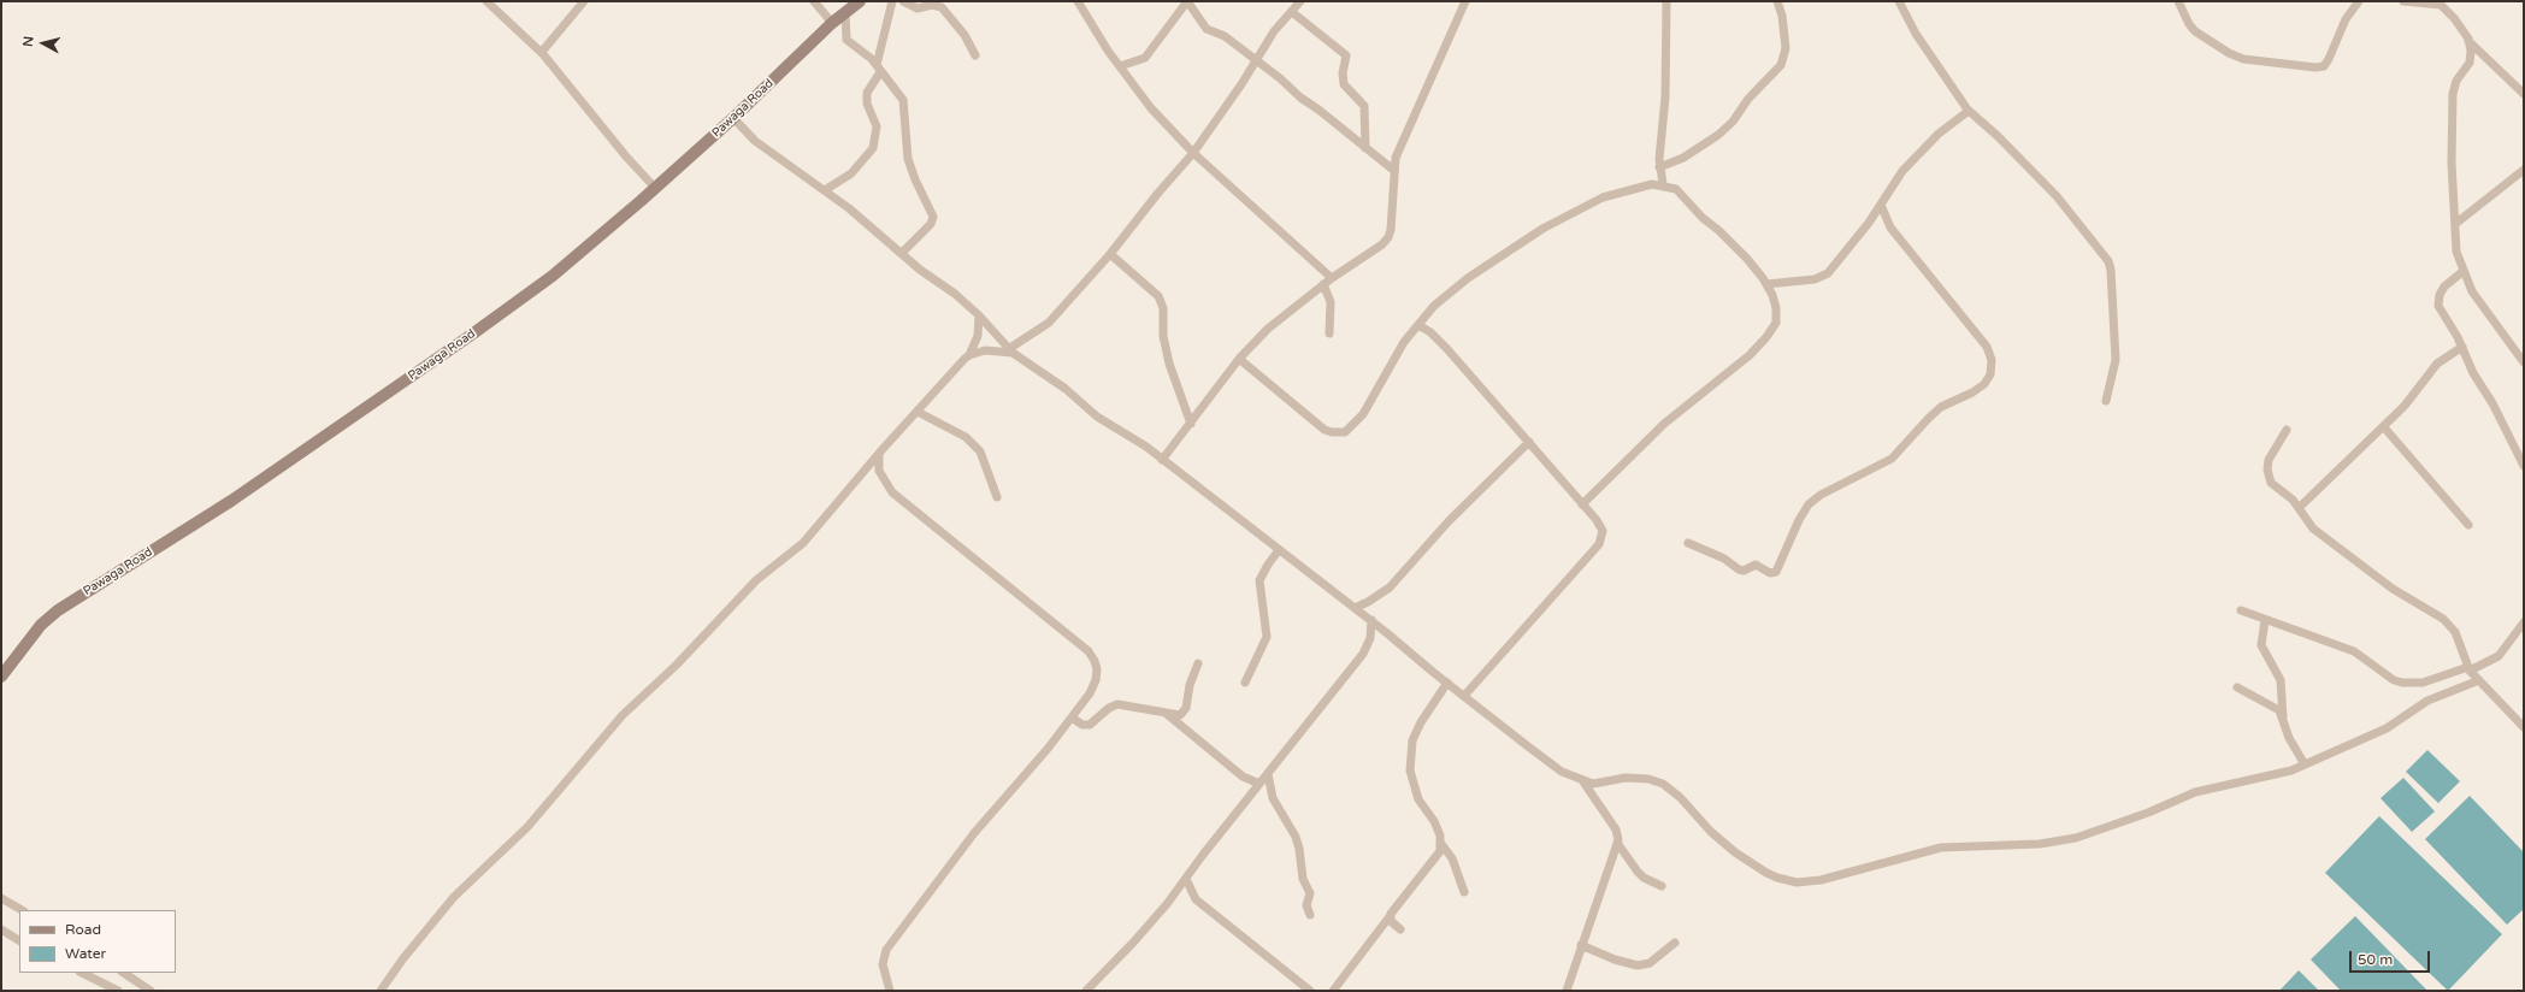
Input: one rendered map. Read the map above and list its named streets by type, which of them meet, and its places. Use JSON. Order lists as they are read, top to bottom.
{
  "streets": {
    "main road": ["Pawaga Road"]
  },
  "legend": ["Road", "Water"],
  "scale_bar": "50 m",
  "north": "left"
}
